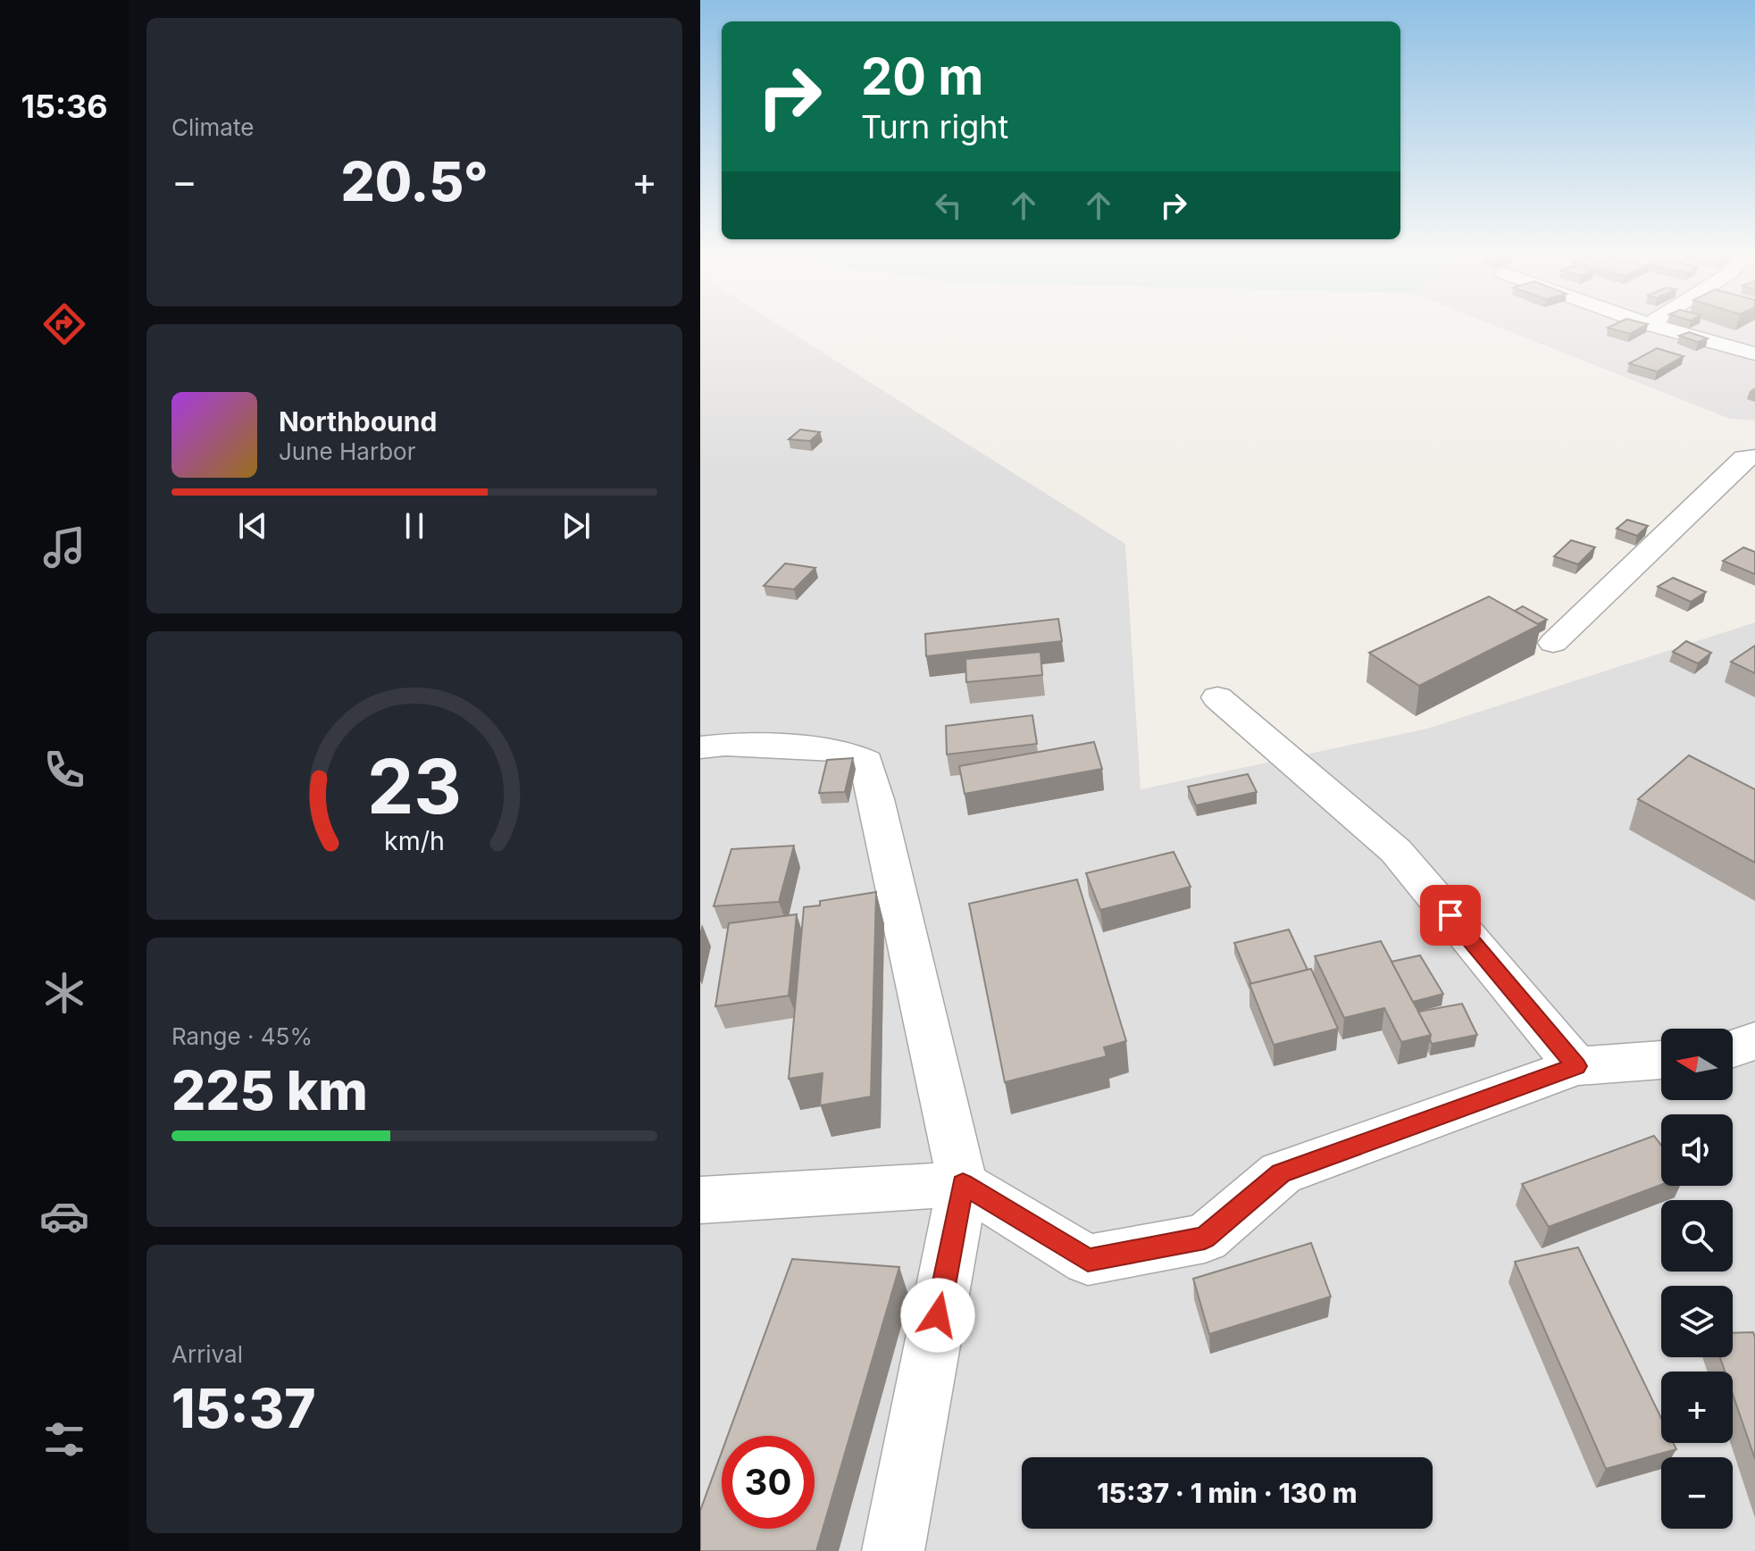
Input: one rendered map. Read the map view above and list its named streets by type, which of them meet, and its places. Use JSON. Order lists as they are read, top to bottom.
{
  "north": "left",
  "page": {
    "tabs": "15:36",
    "tile": [
      "Climate",
      ["Range · 45%", "225 km"],
      ["Arrival", "15:37"]
    ],
    "turn": ["20 m", "Turn right"],
    "heat": ["−", "20.5°", "+"],
    "song": ["Northbound", "June Harbor"],
    "map_buttons": ["+", "−"],
    "limit": "30",
    "trip": "15:37 · 1 min · 130 m",
    "gauge": ["23", "km/h"]
  }
}
